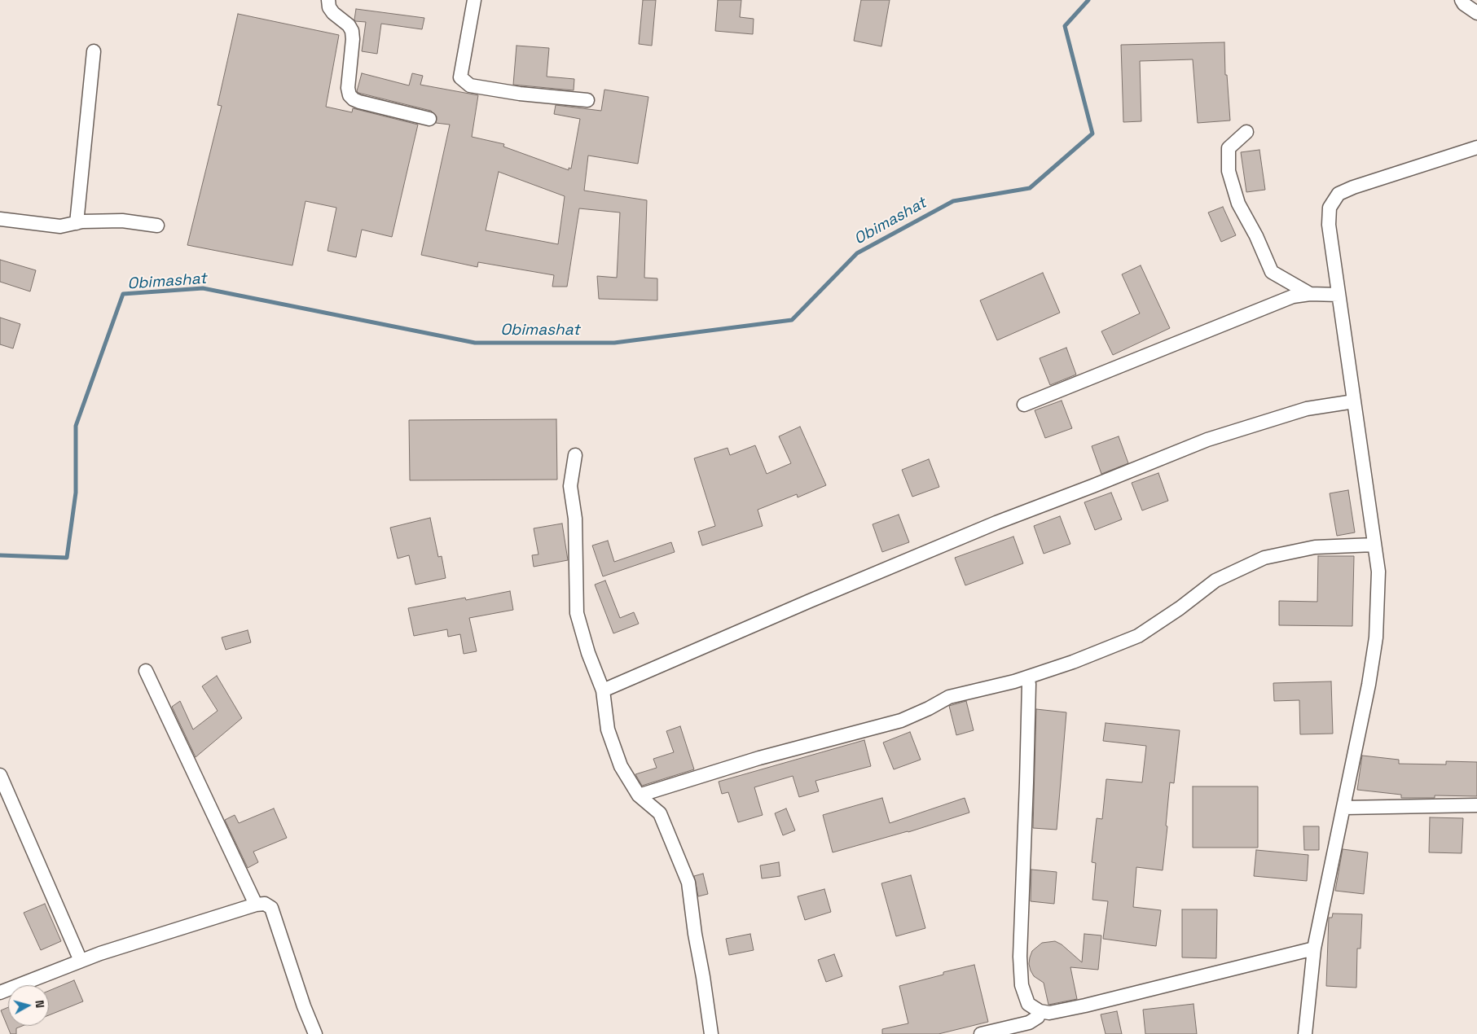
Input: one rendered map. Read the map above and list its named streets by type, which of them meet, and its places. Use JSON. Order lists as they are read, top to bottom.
{
  "water": ["Obimashat"],
  "north": "right"
}
